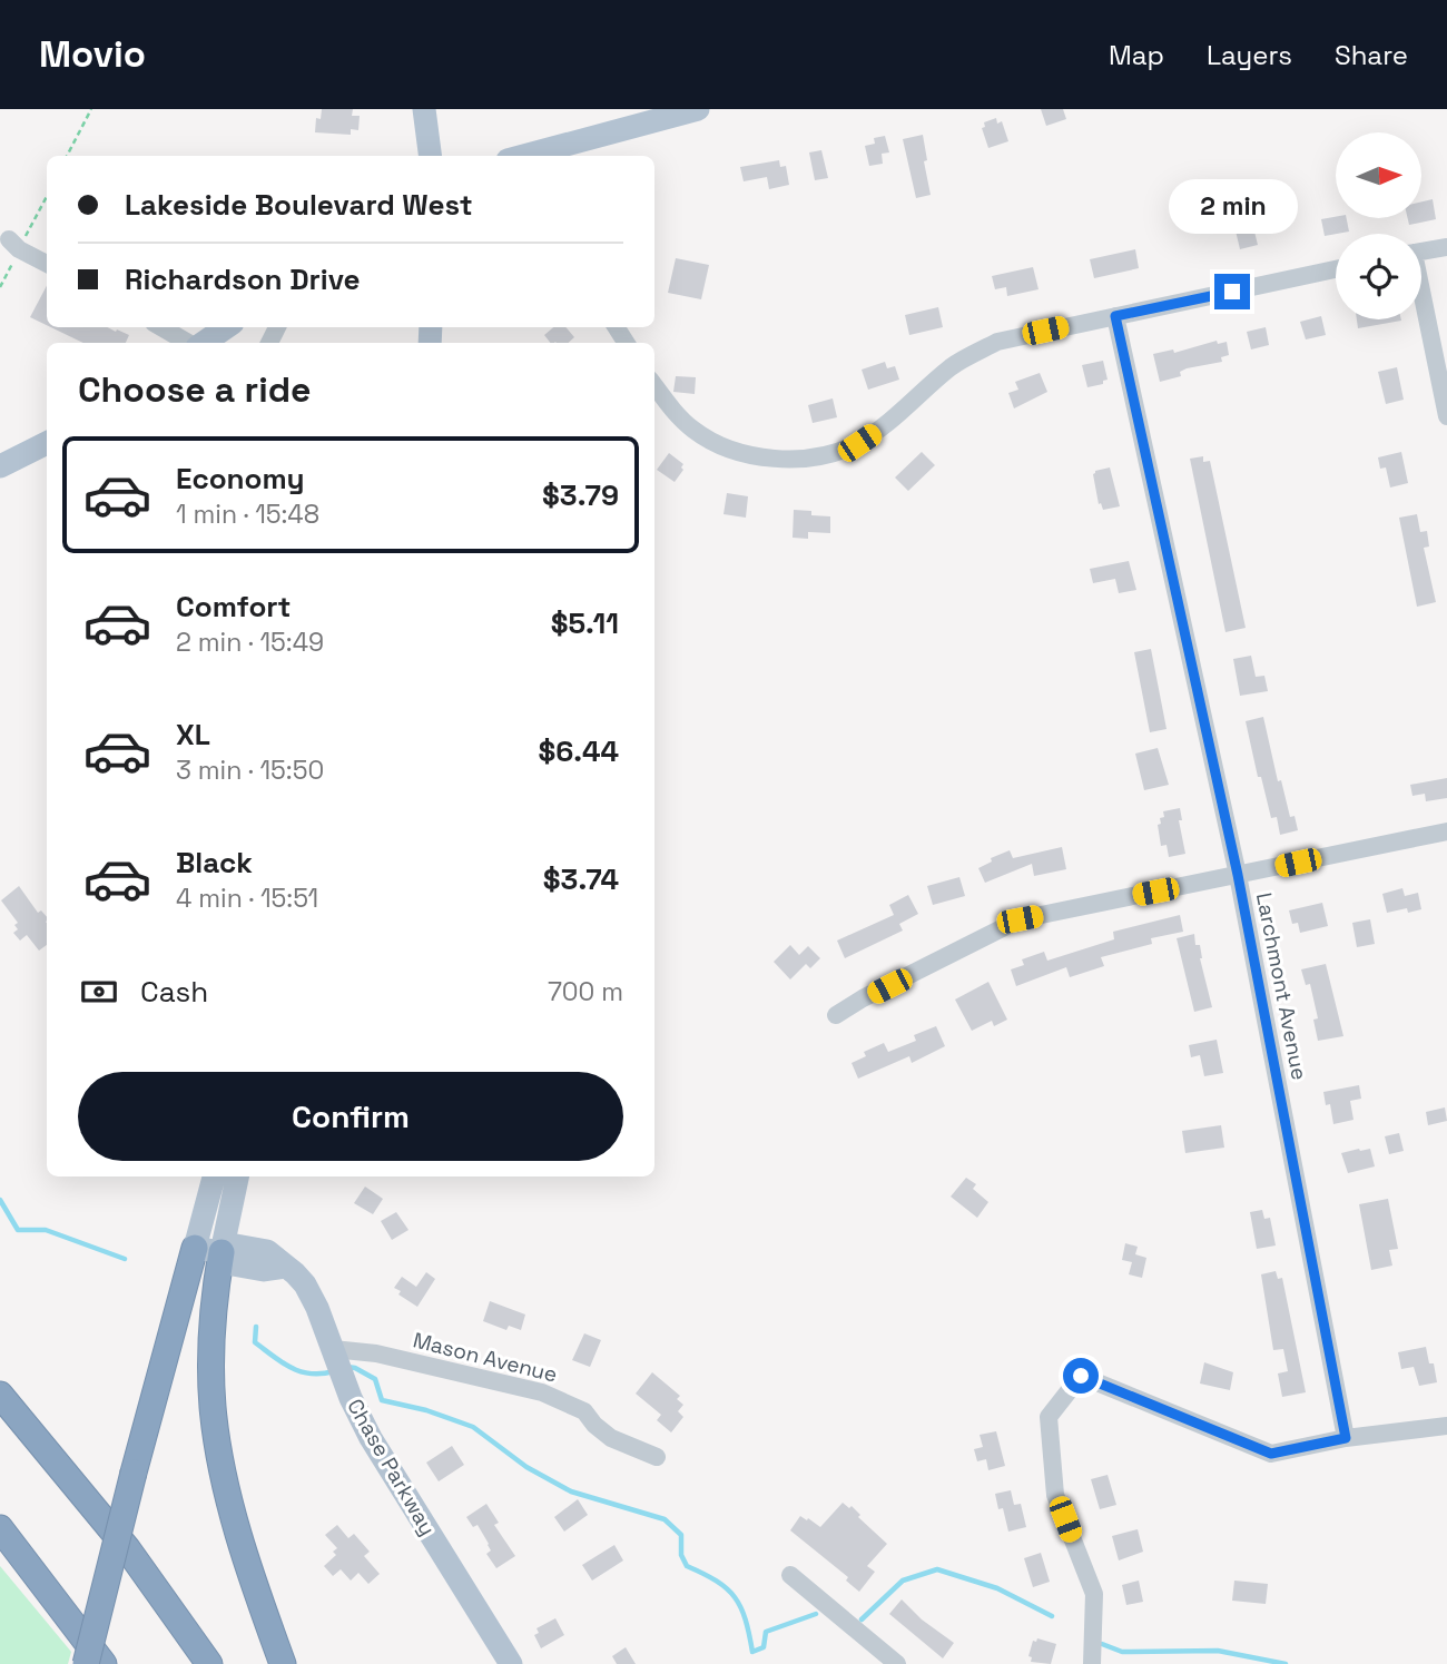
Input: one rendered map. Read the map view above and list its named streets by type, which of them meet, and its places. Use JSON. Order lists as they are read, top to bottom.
{
  "streets": {
    "main road": ["Chase Parkway"],
    "street": ["Larchmont Avenue", "Mason Avenue"]
  },
  "crossings": [
    ["Mason Avenue", "Chase Parkway"]
  ],
  "north": "right",
  "page": {
    "header": "Movio",
    "nav": ["Map", "Layers", "Share"],
    "banner": ["Lakeside Boulevard West", "Richardson Drive"],
    "bubble": "2 min",
    "heading": "Choose a ride",
    "list": [
      {
        "name": "Economy",
        "note": "1 min · 15:48",
        "value": "$3.79"
      },
      {
        "name": "Comfort",
        "note": "2 min · 15:49",
        "value": "$5.11"
      },
      {
        "name": "XL",
        "note": "3 min · 15:50",
        "value": "$6.44"
      },
      {
        "name": "Black",
        "note": "4 min · 15:51",
        "value": "$3.74"
      }
    ],
    "pay": ["Cash", "700 m"],
    "buttons": "Confirm"
  }
}
